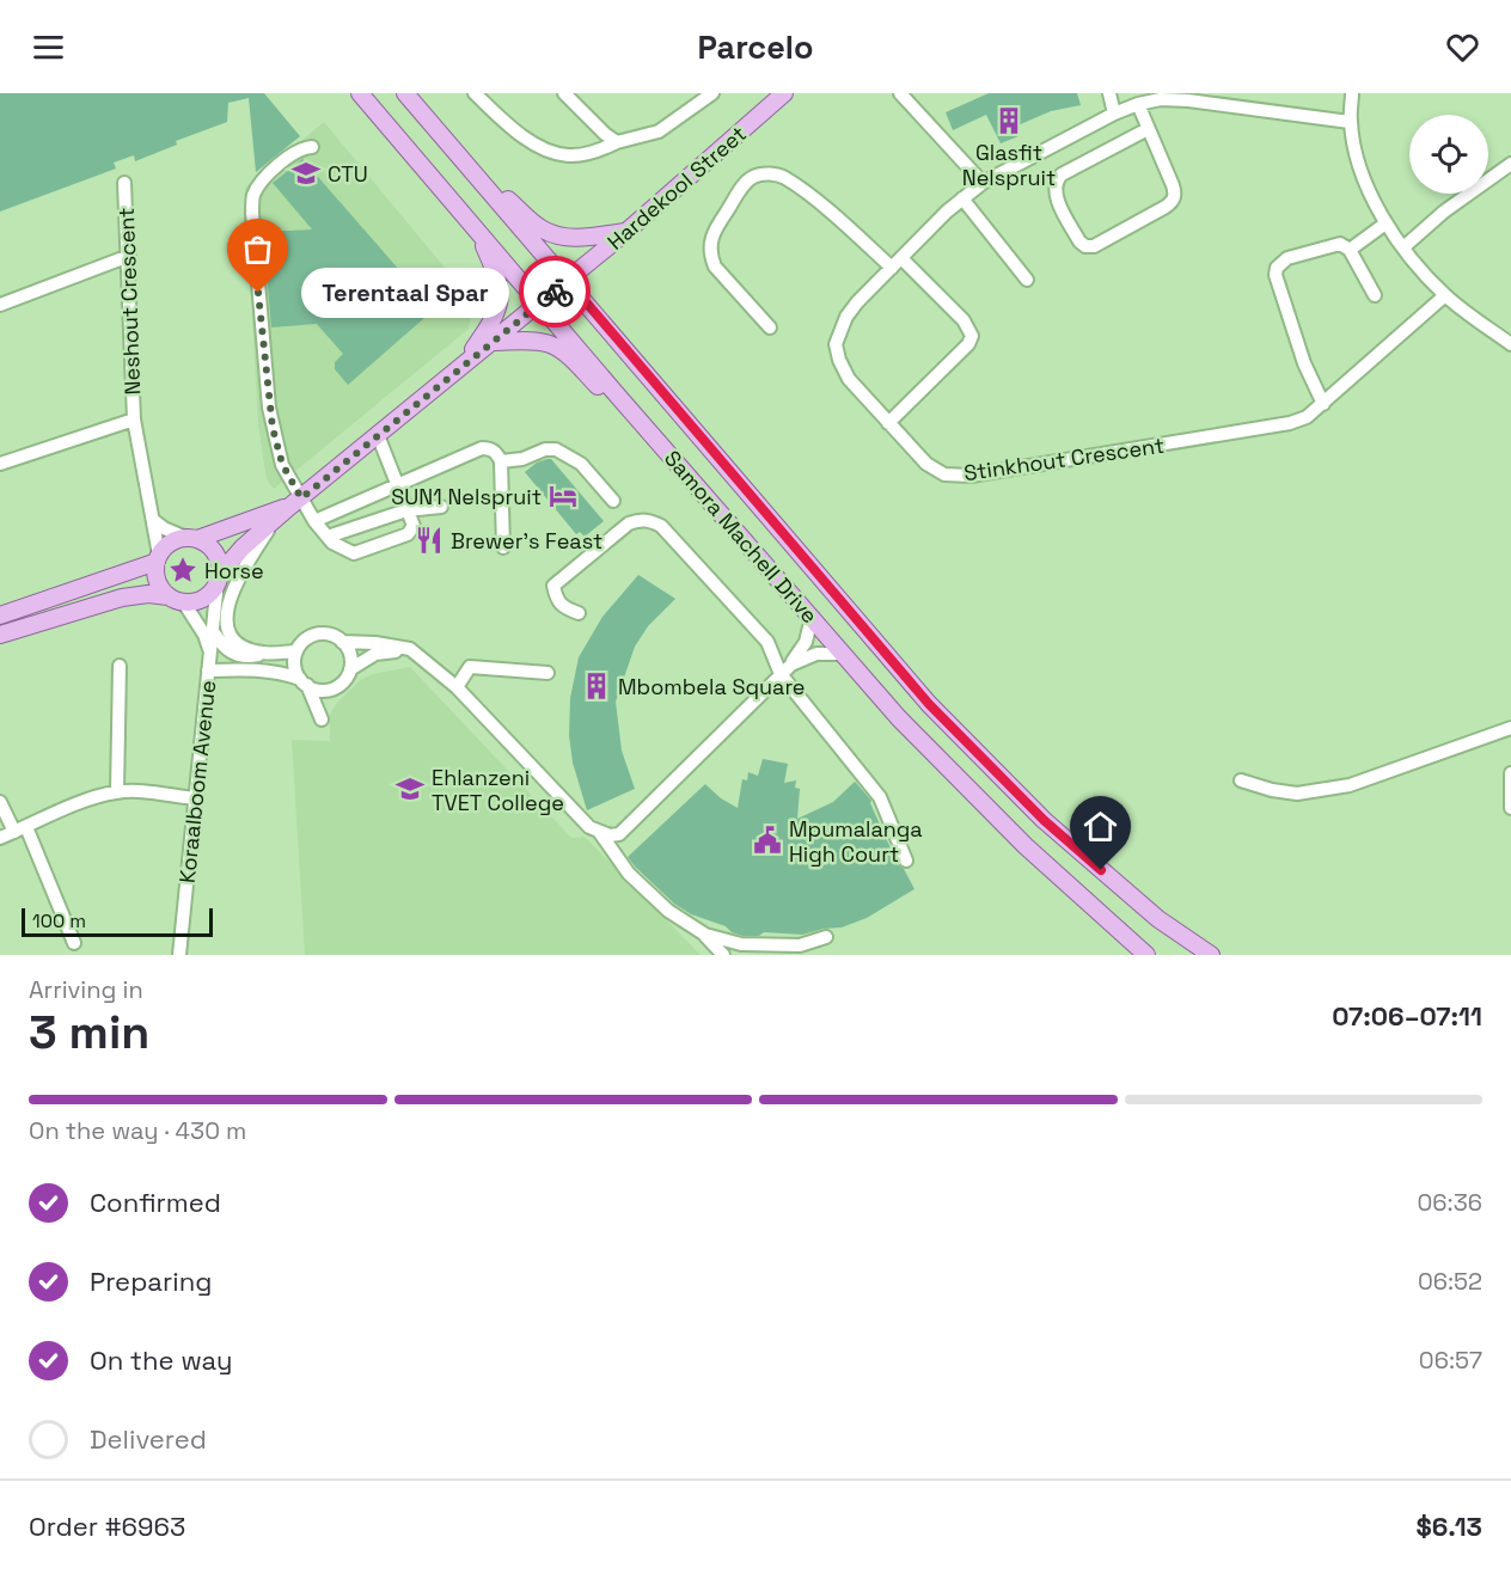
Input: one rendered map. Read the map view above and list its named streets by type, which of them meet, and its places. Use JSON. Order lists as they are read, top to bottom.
{
  "streets": {
    "main road": ["Hardekool Street", "Samora Machell Drive"],
    "street": ["Neshout Crescent", "Stinkhout Crescent", "Koraalboom Avenue"]
  },
  "crossings": [
    ["Hardekool Street", "Neshout Crescent"],
    ["Hardekool Street", "Samora Machell Drive"],
    ["Hardekool Street", "Koraalboom Avenue"],
    ["Neshout Crescent", "Koraalboom Avenue"]
  ],
  "places": {
    "building": ["Glasfit Nelspruit", "Mbombela Square"],
    "school or university": ["CTU", "Ehlanzeni TVET College"],
    "other": ["Terentaal Spar"],
    "hotel": ["SUN1 Nelspruit"],
    "restaurant": ["Brewer's Feast"],
    "place": ["Horse"],
    "public building": ["Mpumalanga High Court"]
  },
  "scale_bar": "100 m",
  "page": {
    "header": "Parcelo",
    "bubble": "Terentaal Spar",
    "scale": "100 m",
    "heading": ["3 min", "Arriving in", "07:06–07:11"],
    "panel": ["Order #6963", "$6.13"],
    "bar": "On the way · 430 m",
    "list": [
      ["Confirmed", "06:36"],
      ["Preparing", "06:52"],
      ["On the way", "06:57"],
      "Delivered"
    ]
  }
}
